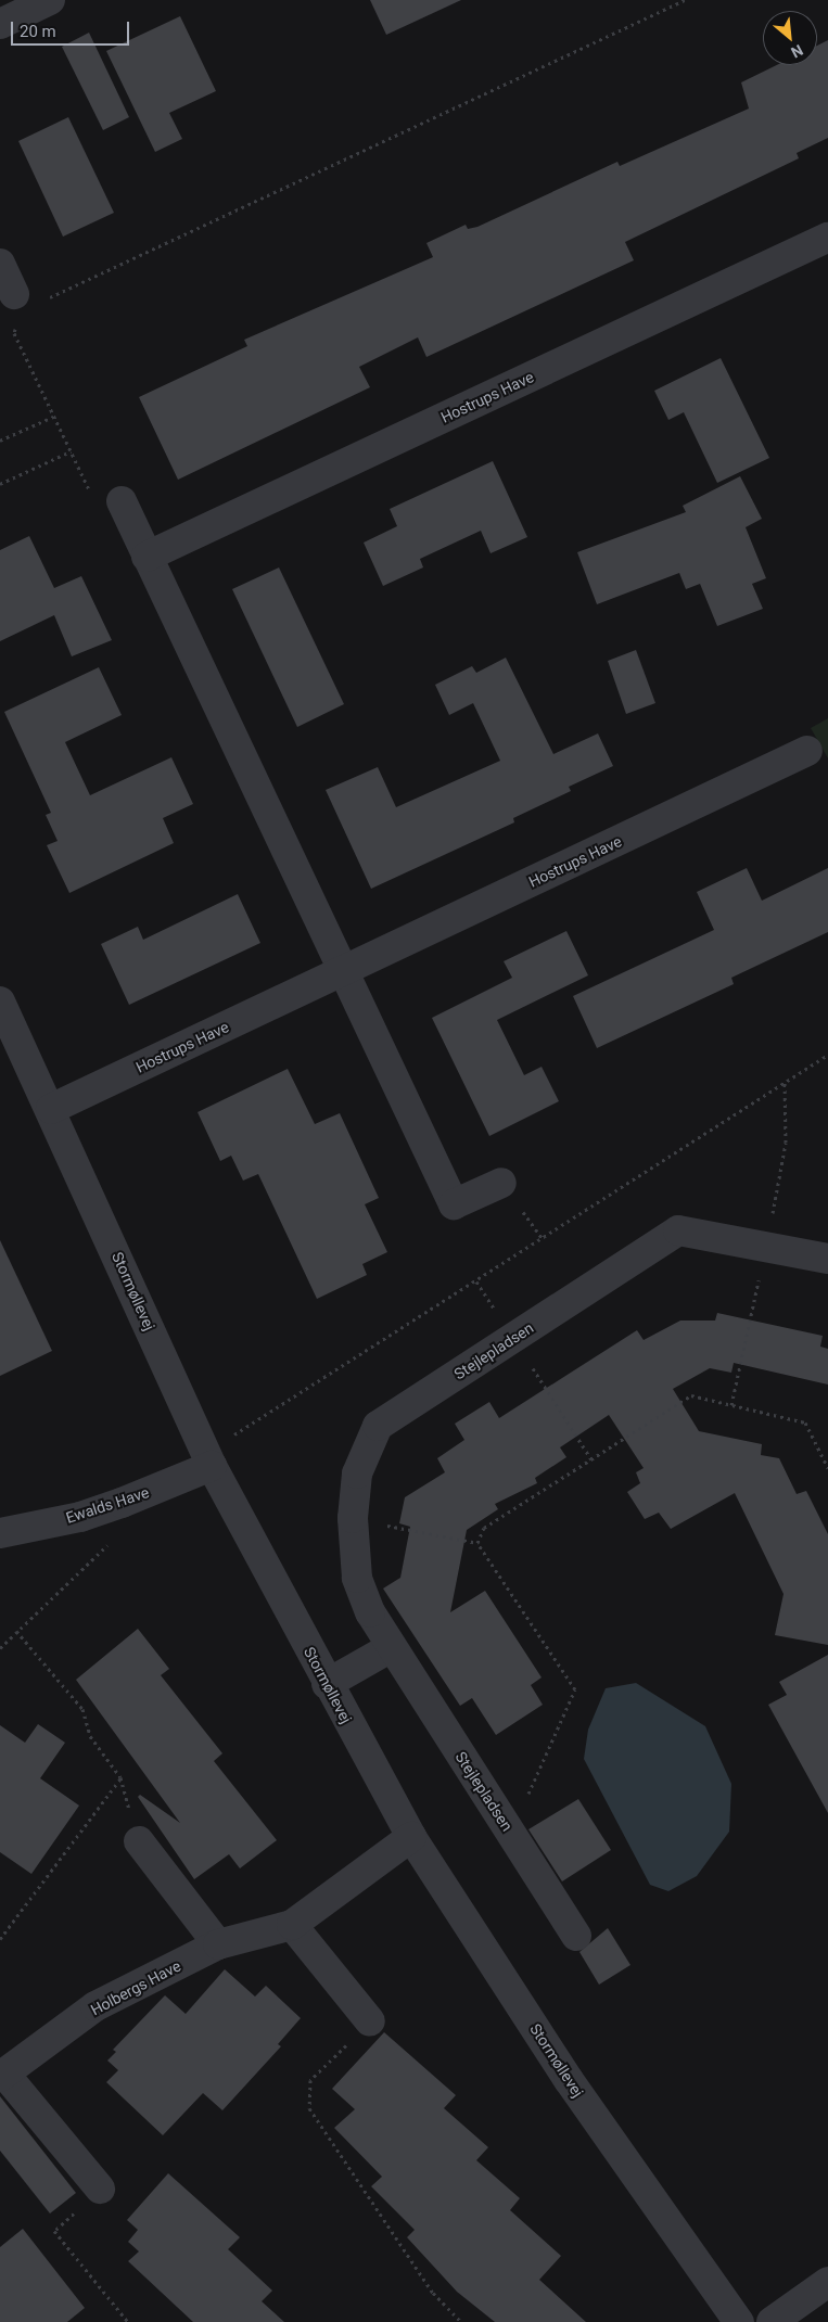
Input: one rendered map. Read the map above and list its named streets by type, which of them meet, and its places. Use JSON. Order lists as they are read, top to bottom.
{
  "streets": {
    "street": [
      "Hostrups Have",
      "Stormøllevej",
      "Stejlepladsen",
      "Ewalds Have",
      "Holbergs Have"
    ]
  },
  "crossings": [
    ["Hostrups Have", "Stormøllevej"],
    ["Stormøllevej", "Ewalds Have"],
    ["Stormøllevej", "Holbergs Have"]
  ],
  "scale_bar": "20 m",
  "north": "bottom right"
}
